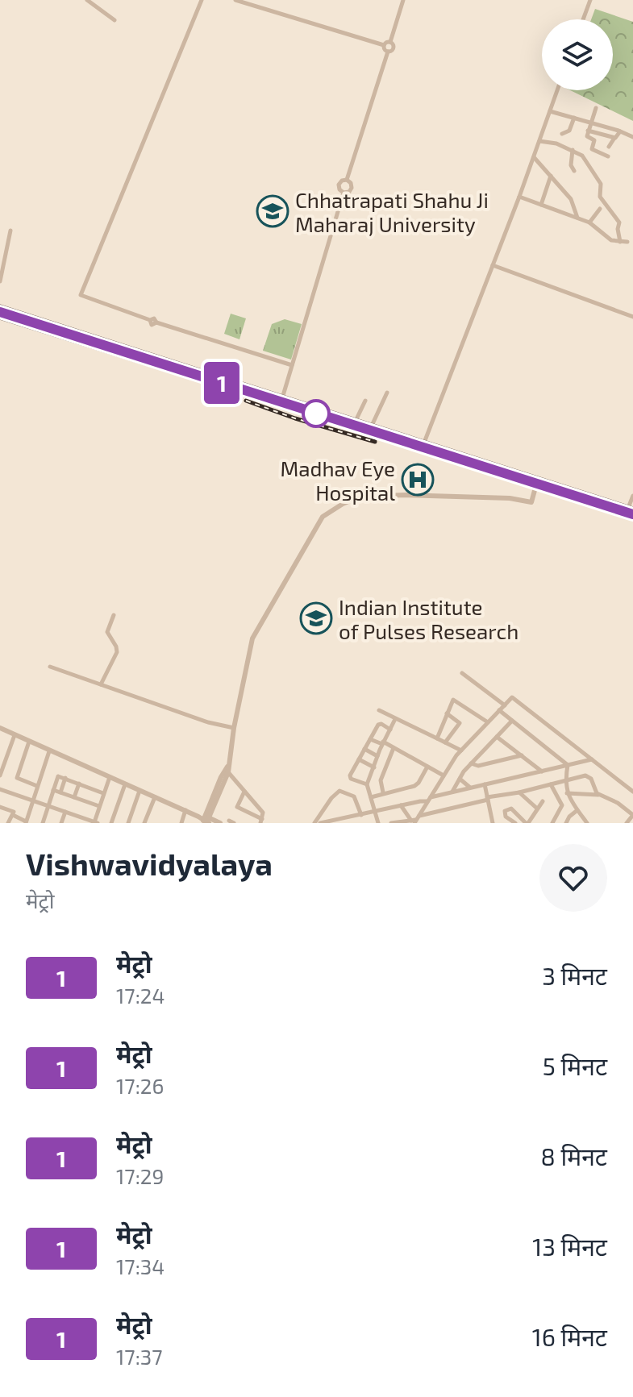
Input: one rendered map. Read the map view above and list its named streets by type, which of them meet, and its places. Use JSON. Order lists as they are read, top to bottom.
{
  "places": {
    "school or university": ["Chhatrapati Shahu Ji Maharaj University", "Indian Institute of Pulses Research"],
    "hospital": ["Madhav Eye Hospital"]
  },
  "lines": ["metro line 1"],
  "page": {
    "on_map": "1",
    "heading": ["Vishwavidyalaya", "मेट्रो"],
    "list": [
      {
        "mark": "1",
        "name": "मेट्रो",
        "note": "17:24",
        "value": "3 मिनट"
      },
      {
        "mark": "1",
        "name": "मेट्रो",
        "note": "17:26",
        "value": "5 मिनट"
      },
      {
        "mark": "1",
        "name": "मेट्रो",
        "note": "17:29",
        "value": "8 मिनट"
      },
      {
        "mark": "1",
        "name": "मेट्रो",
        "note": "17:34",
        "value": "13 मिनट"
      },
      {
        "mark": "1",
        "name": "मेट्रो",
        "note": "17:37",
        "value": "16 मिनट"
      }
    ]
  }
}
